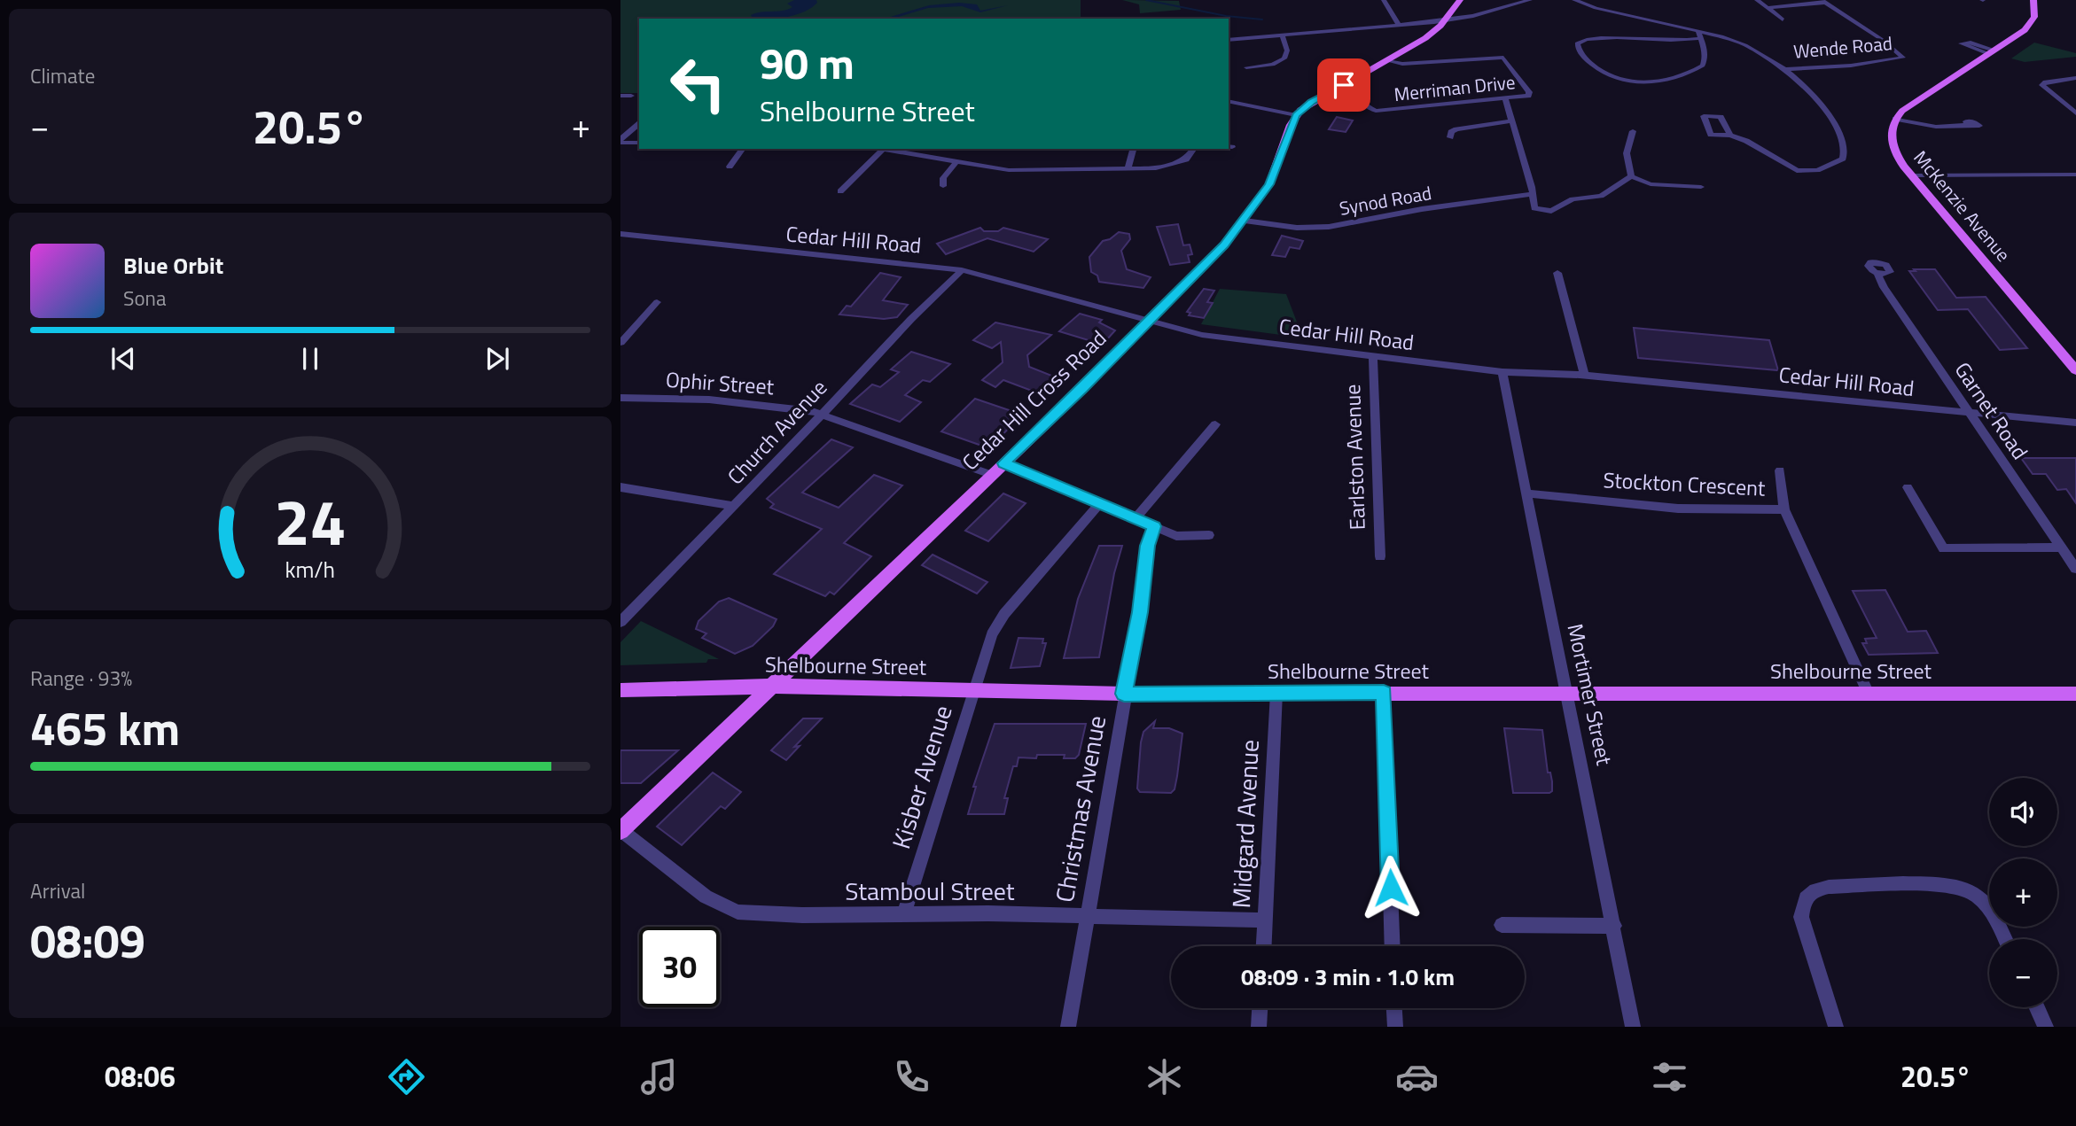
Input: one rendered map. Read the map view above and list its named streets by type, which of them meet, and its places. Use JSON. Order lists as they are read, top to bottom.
{
  "streets": {
    "main road": ["McKenzie Avenue", "Cedar Hill Cross Road", "Shelbourne Street"],
    "street": [
      "Wende Road",
      "Merriman Drive",
      "Synod Road",
      "Cedar Hill Road",
      "Ophir Street",
      "Garnet Road",
      "Church Avenue",
      "Earlston Avenue",
      "Stockton Crescent",
      "Mortimer Street",
      "Kisber Avenue",
      "Christmas Avenue",
      "Midgard Avenue",
      "Stamboul Street"
    ]
  },
  "crossings": [
    ["Synod Road", "Cedar Hill Cross Road"],
    ["Cedar Hill Road", "Cedar Hill Cross Road"],
    ["Cedar Hill Road", "Garnet Road"],
    ["Cedar Hill Road", "Church Avenue"],
    ["Cedar Hill Road", "Earlston Avenue"],
    ["Cedar Hill Road", "Mortimer Street"],
    ["Ophir Street", "Cedar Hill Cross Road"],
    ["Ophir Street", "Church Avenue"],
    ["Ophir Street", "Kisber Avenue"],
    ["Ophir Street", "Christmas Avenue"],
    ["Cedar Hill Cross Road", "Shelbourne Street"],
    ["Cedar Hill Cross Road", "Stamboul Street"],
    ["Stockton Crescent", "Shelbourne Street"],
    ["Stockton Crescent", "Mortimer Street"],
    ["Shelbourne Street", "Mortimer Street"],
    ["Shelbourne Street", "Kisber Avenue"],
    ["Shelbourne Street", "Christmas Avenue"],
    ["Shelbourne Street", "Midgard Avenue"],
    ["Kisber Avenue", "Stamboul Street"],
    ["Christmas Avenue", "Stamboul Street"],
    ["Midgard Avenue", "Stamboul Street"]
  ],
  "page": {
    "tile": [
      "Climate",
      ["Range · 93%", "465 km"],
      ["Arrival", "08:09"]
    ],
    "turn": ["90 m", "Shelbourne Street"],
    "heat": ["−", "20.5°", "+"],
    "song": ["Blue Orbit", "Sona"],
    "map_buttons": ["+", "−"],
    "limit": "30",
    "trip": "08:09 · 3 min · 1.0 km",
    "tabs": ["08:06", "20.5°"],
    "gauge": ["24", "km/h"]
  }
}
